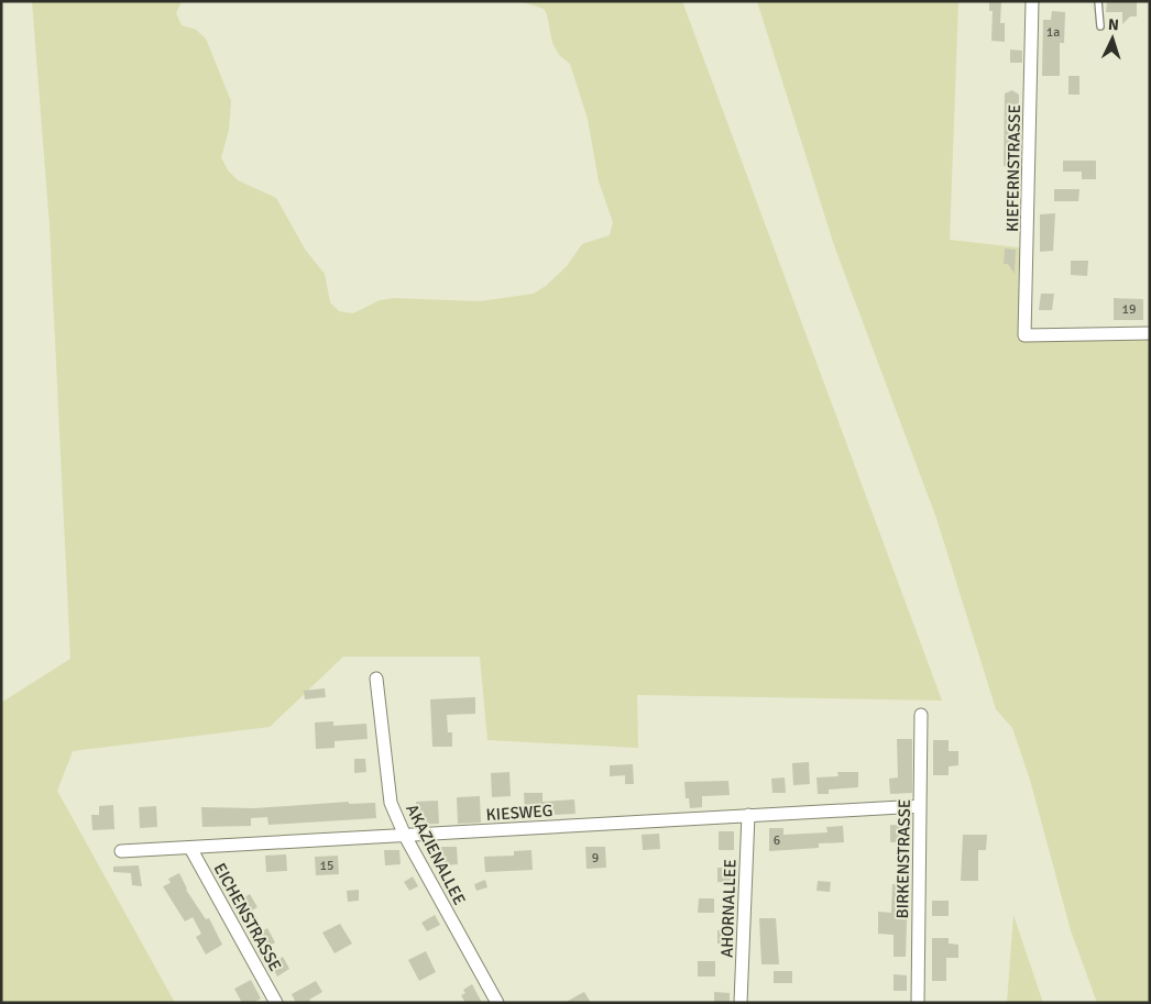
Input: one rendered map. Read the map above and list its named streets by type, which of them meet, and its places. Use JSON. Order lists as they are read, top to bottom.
{
  "streets": {
    "street": [
      "KIEFERNSTRASSE",
      "KIESWEG",
      "AKAZIENALLEE",
      "BIRKENSTRASSE",
      "AHORNALLEE",
      "EICHENSTRASSE"
    ]
  },
  "crossings": [
    ["KIESWEG", "AKAZIENALLEE"],
    ["KIESWEG", "BIRKENSTRASSE"],
    ["KIESWEG", "AHORNALLEE"],
    ["KIESWEG", "EICHENSTRASSE"]
  ],
  "house_numbers": [
    "1a",
    "19",
    "6",
    "9",
    "15"
  ],
  "north": "top"
}
